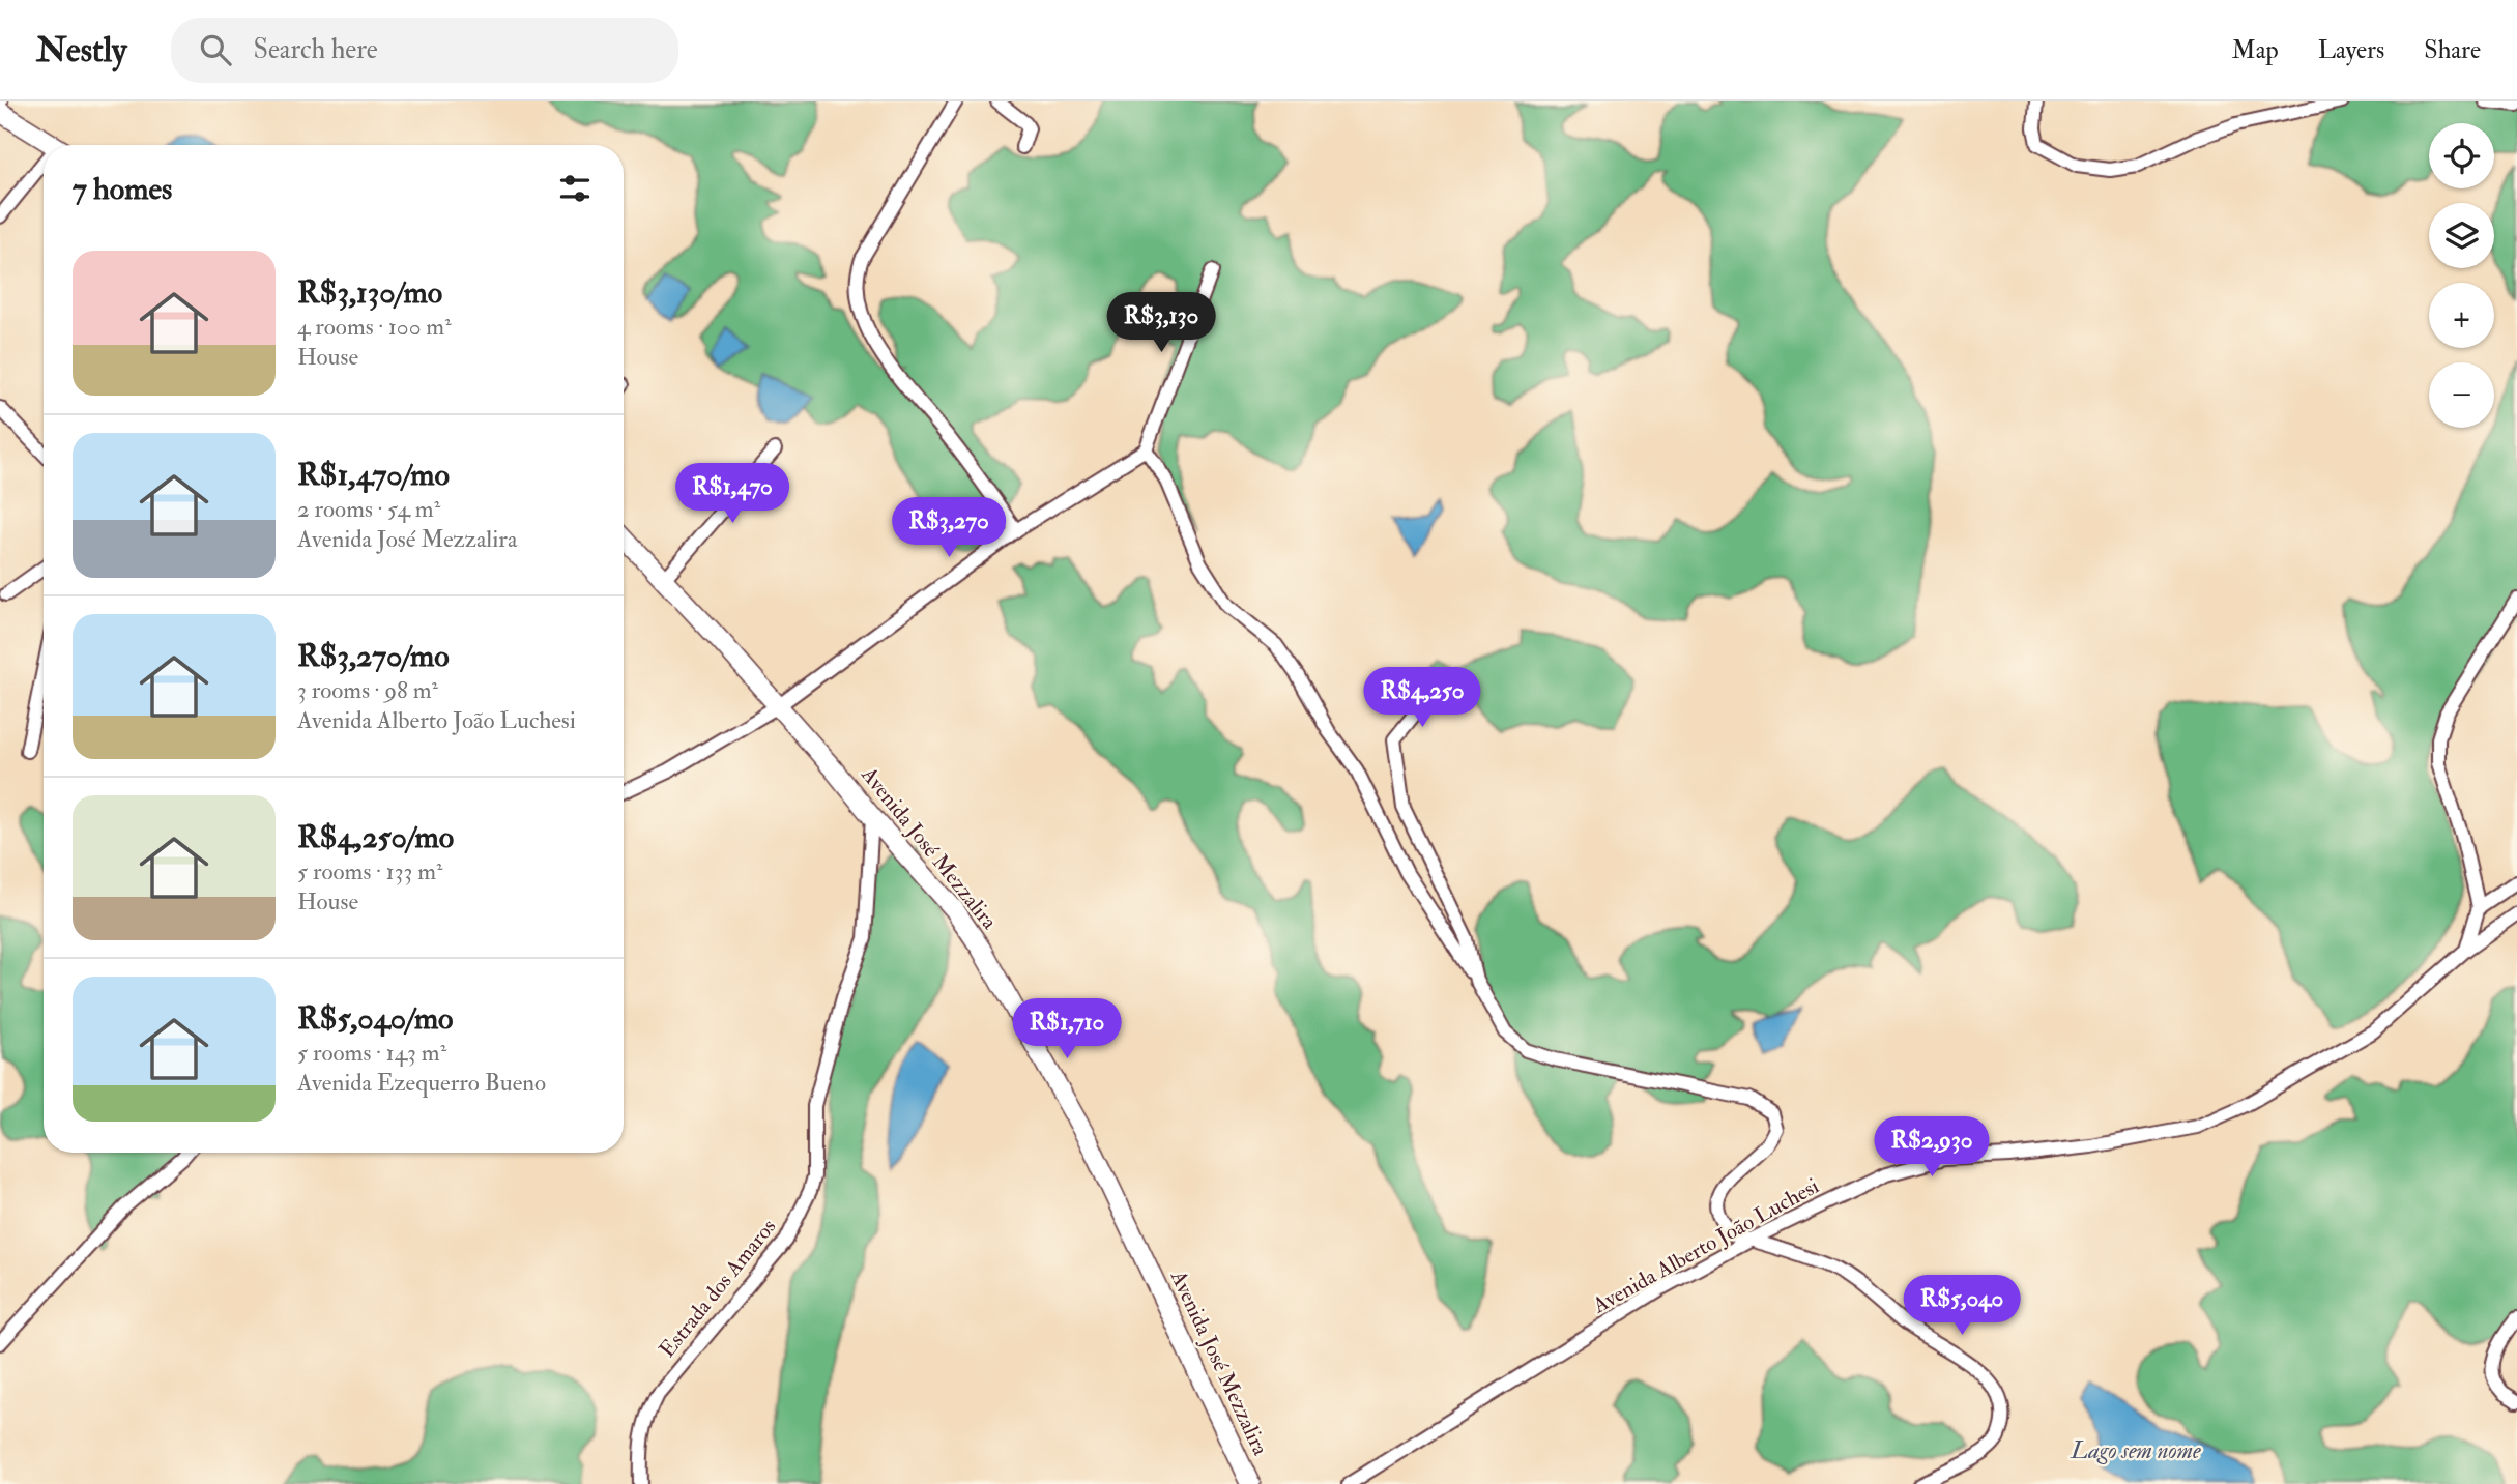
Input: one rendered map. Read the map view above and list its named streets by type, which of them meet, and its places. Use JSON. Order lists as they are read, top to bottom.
{
  "streets": {
    "main road": ["Avenida José Mezzalira"],
    "street": ["Avenida Alberto João Luchesi", "Estrada dos Amaros"]
  },
  "crossings": [
    ["Avenida José Mezzalira", "Estrada dos Amaros"]
  ],
  "water": ["Lago sem nome"],
  "page": {
    "header": "Nestly",
    "search": "Search here",
    "nav": ["Map", "Layers", "Share"],
    "map_buttons": ["+", "−"],
    "heading": "7 homes",
    "list": [
      {
        "name": "R$3,130/mo",
        "note": "4 rooms · 100 m² · House"
      },
      {
        "name": "R$1,470/mo",
        "note": "2 rooms · 54 m² · Avenida José Mezzalira"
      },
      {
        "name": "R$3,270/mo",
        "note": "3 rooms · 98 m² · Avenida Alberto João Luchesi"
      },
      {
        "name": "R$4,250/mo",
        "note": "5 rooms · 133 m² · House"
      },
      {
        "name": "R$5,040/mo",
        "note": "5 rooms · 143 m² · Avenida Ezequerro Bueno"
      }
    ],
    "price": [
      "R$3,130",
      "R$1,470",
      "R$3,270",
      "R$4,250",
      "R$1,710",
      "R$2,930",
      "R$5,040"
    ]
  }
}
